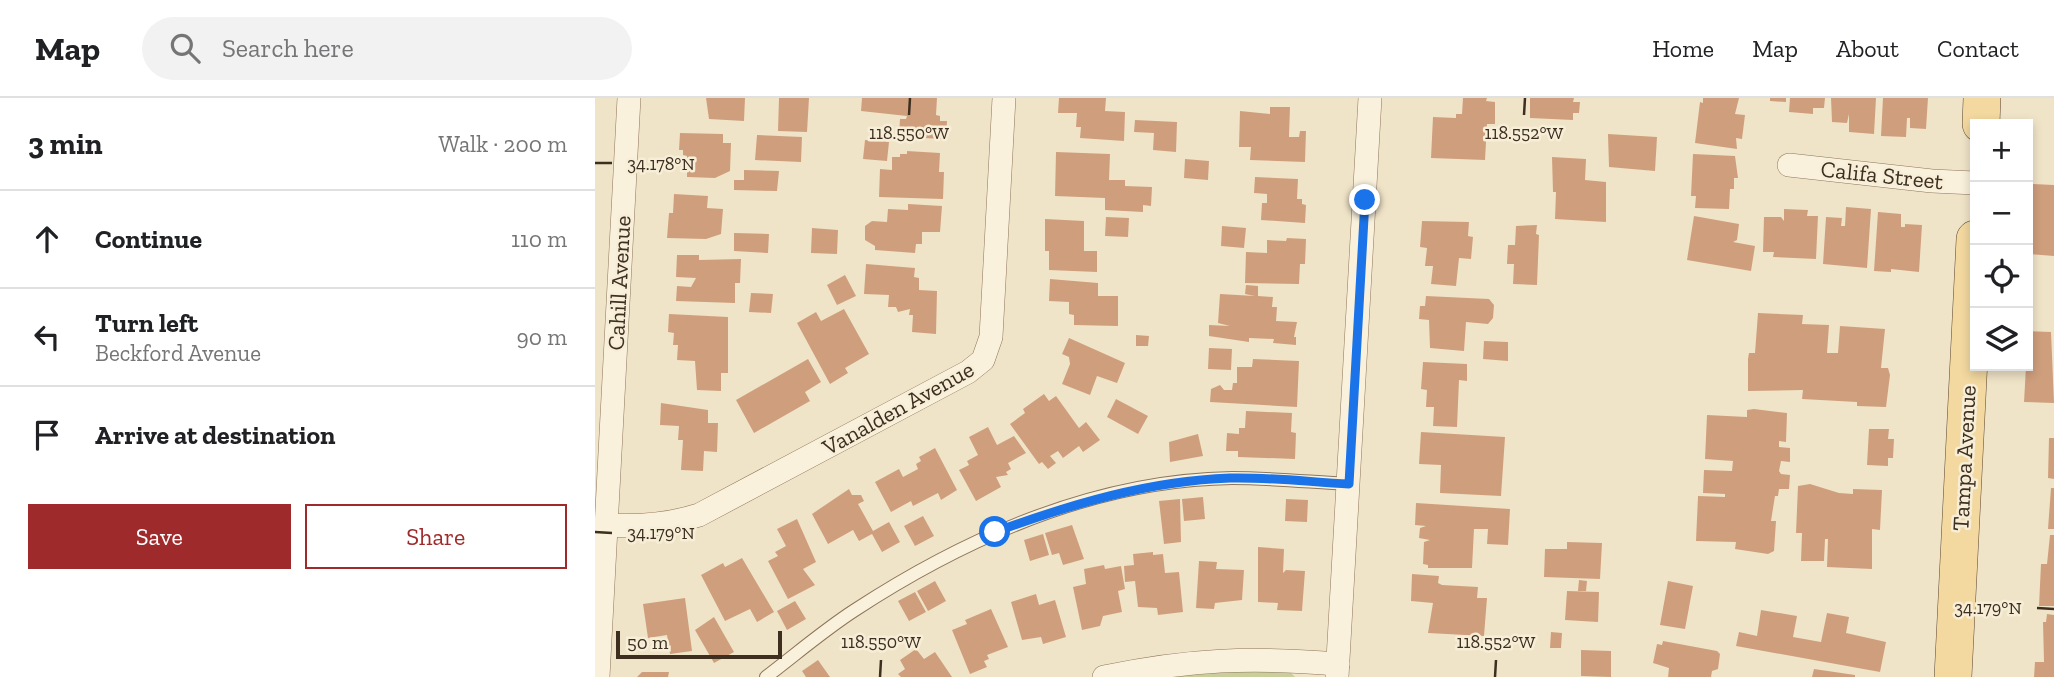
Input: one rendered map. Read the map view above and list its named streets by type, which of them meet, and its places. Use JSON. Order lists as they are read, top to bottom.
{
  "streets": {
    "main road": ["Tampa Avenue"],
    "street": ["Califa Street", "Cahill Avenue", "Vanalden Avenue"]
  },
  "crossings": [
    ["Cahill Avenue", "Vanalden Avenue"]
  ],
  "scale_bar": "50 m",
  "page": {
    "header": "Map",
    "search": "Search here",
    "nav": [
      "Home",
      "Map",
      "About",
      "Contact"
    ],
    "heading": ["3 min", "Walk · 200 m"],
    "map_buttons": ["+", "−"],
    "list": [
      ["Continue", "110 m"],
      ["Turn left", "Beckford Avenue", "90 m"],
      "Arrive at destination"
    ],
    "buttons": ["Save", "Share"],
    "scale": "50 m"
  },
  "coordinates": [
    "118.552°W",
    "118.550°W",
    "34.178°N",
    "34.179°N"
  ]
}
